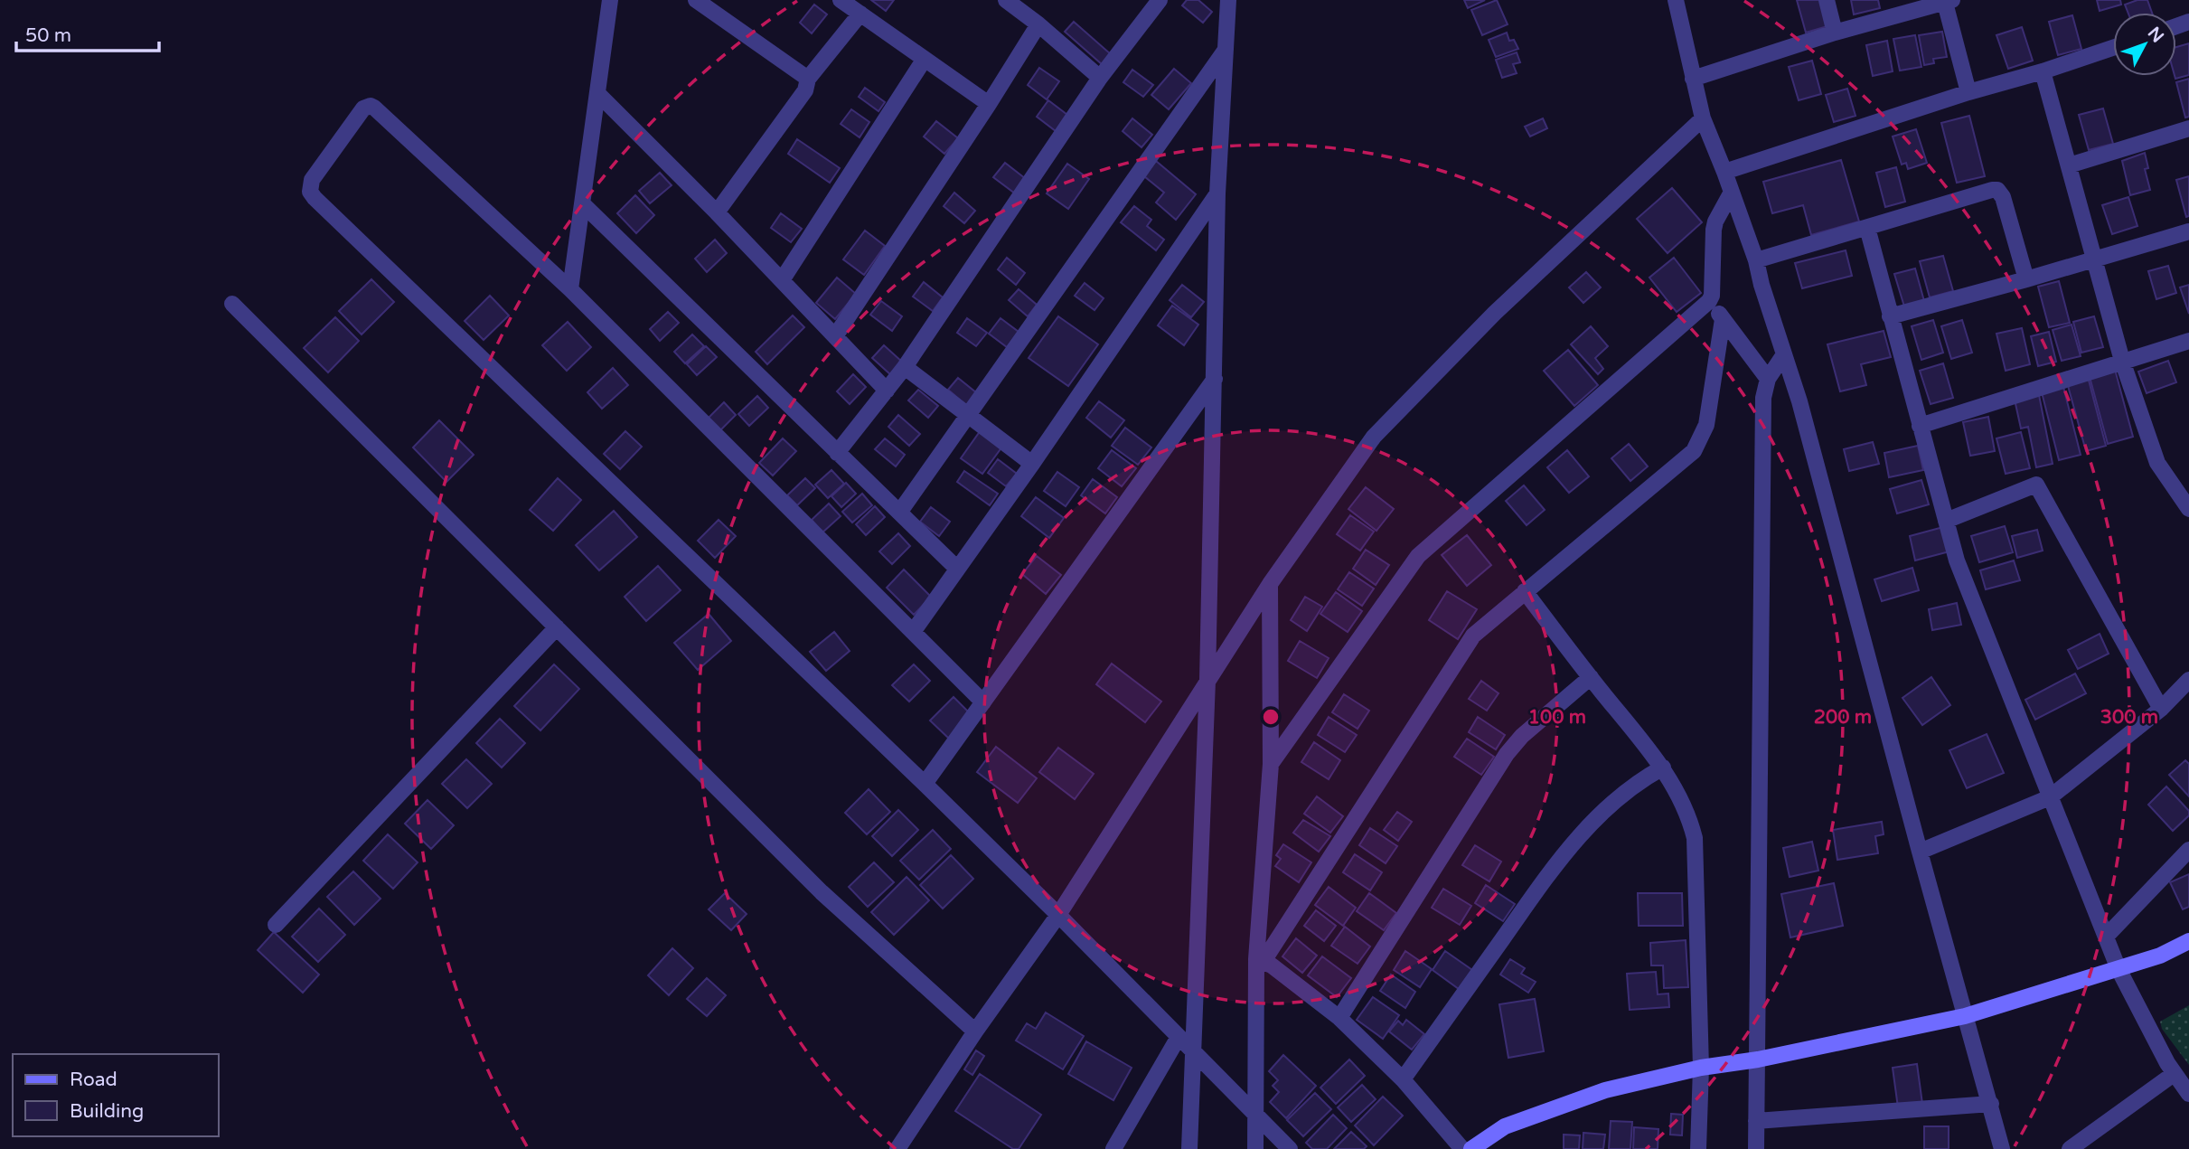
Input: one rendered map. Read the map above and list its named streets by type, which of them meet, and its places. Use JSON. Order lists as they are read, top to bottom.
{
  "legend": ["Road", "Building"],
  "scale_bar": "50 m",
  "north": "top right",
  "rings": ["100 m", "200 m", "300 m"]
}
